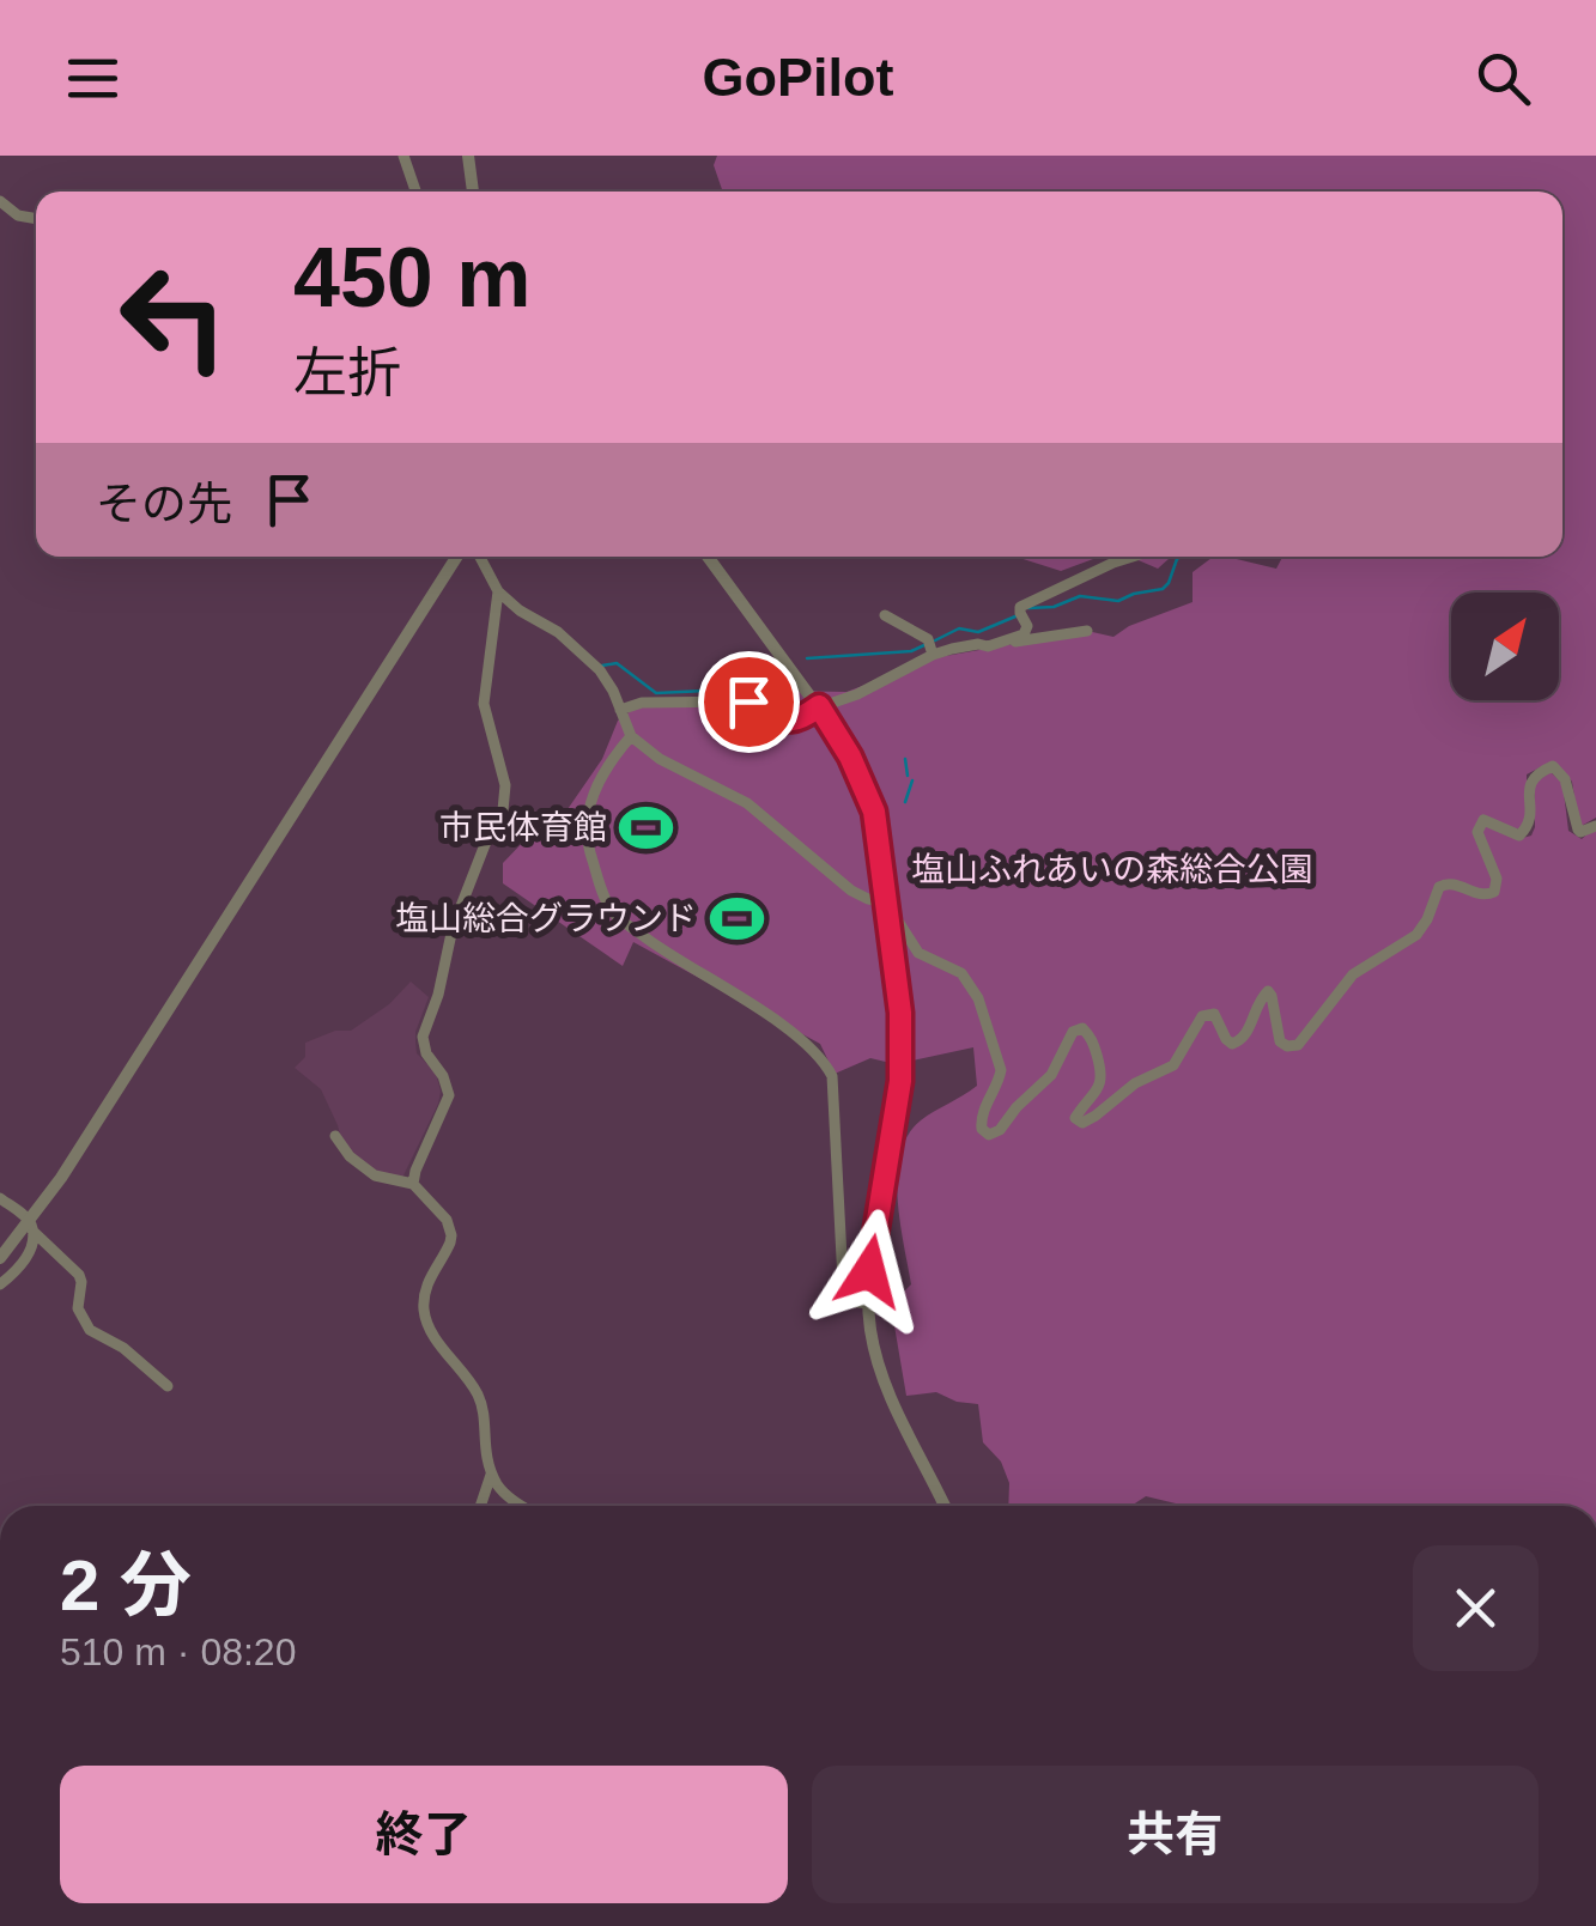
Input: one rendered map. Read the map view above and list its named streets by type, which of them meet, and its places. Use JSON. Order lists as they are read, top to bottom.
{
  "parks": ["塩山ふれあいの森総合公園"],
  "places": {
    "sports": ["市民体育館", "塩山総合グラウンド"]
  },
  "north": "top right",
  "page": {
    "header": "GoPilot",
    "turn": ["450 m", "左折"],
    "then": "その先",
    "heading": ["2 分", "510 m · 08:20"],
    "buttons": ["終了", "共有"]
  }
}
